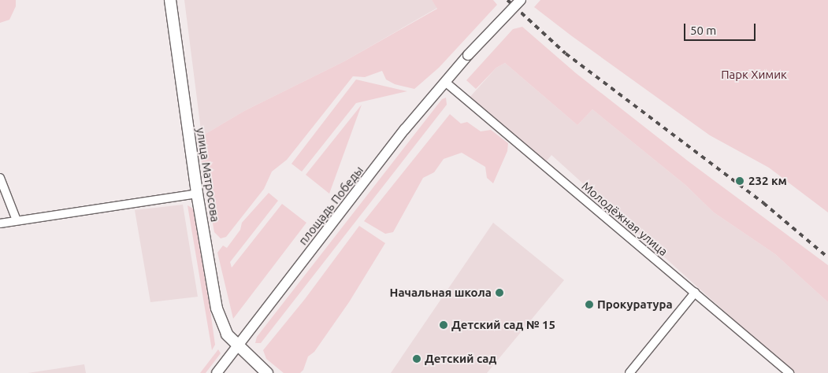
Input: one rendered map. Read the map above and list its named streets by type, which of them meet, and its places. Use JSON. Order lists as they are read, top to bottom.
{
  "streets": {
    "main road": ["улица Матросова"],
    "street": ["площадь Победы", "Молодёжная улица"]
  },
  "crossings": [
    ["улица Матросова", "площадь Победы"],
    ["площадь Победы", "Молодёжная улица"]
  ],
  "parks": ["Парк Химик"],
  "places": [
    "232 км",
    "Начальная школа",
    "Прокуратура",
    "Детский сад № 15",
    "Детский сад"
  ],
  "scale_bar": "50 m"
}
